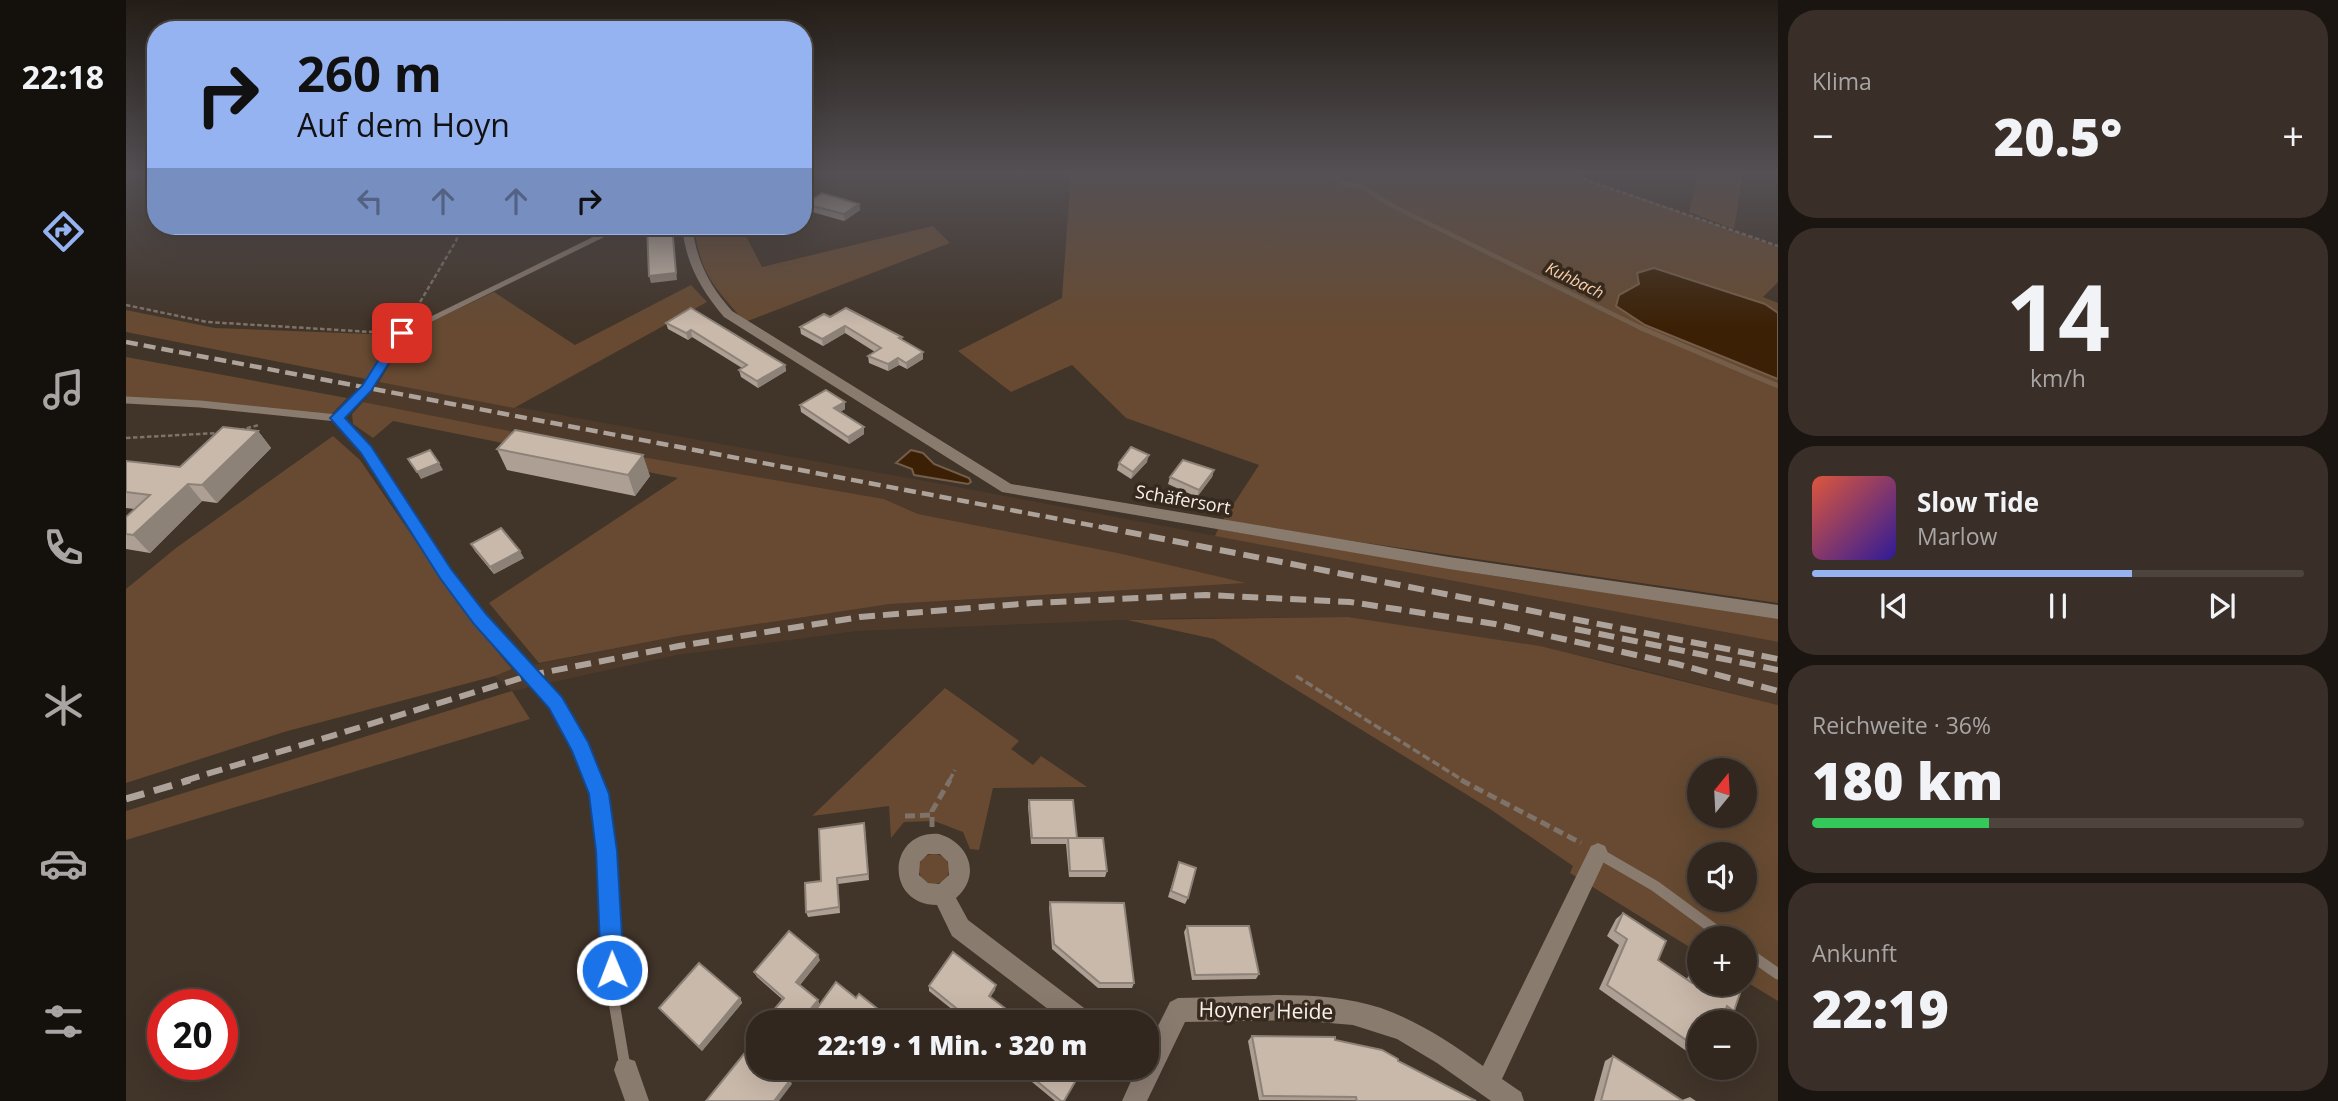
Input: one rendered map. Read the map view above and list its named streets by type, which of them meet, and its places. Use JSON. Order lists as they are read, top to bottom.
{
  "streets": {
    "street": ["Schäfersort", "Hoyner Heide"]
  },
  "water": ["Kuhbach"],
  "north": "top",
  "page": {
    "tabs": "22:18",
    "tile": [
      "Klima",
      ["14", "km/h"],
      ["Reichweite · 36%", "180 km"],
      ["Ankunft", "22:19"]
    ],
    "turn": ["260 m", "Auf dem Hoyn"],
    "heat": ["−", "20.5°", "+"],
    "song": ["Slow Tide", "Marlow"],
    "map_buttons": ["+", "−"],
    "limit": "20",
    "trip": "22:19 · 1 Min. · 320 m"
  }
}
